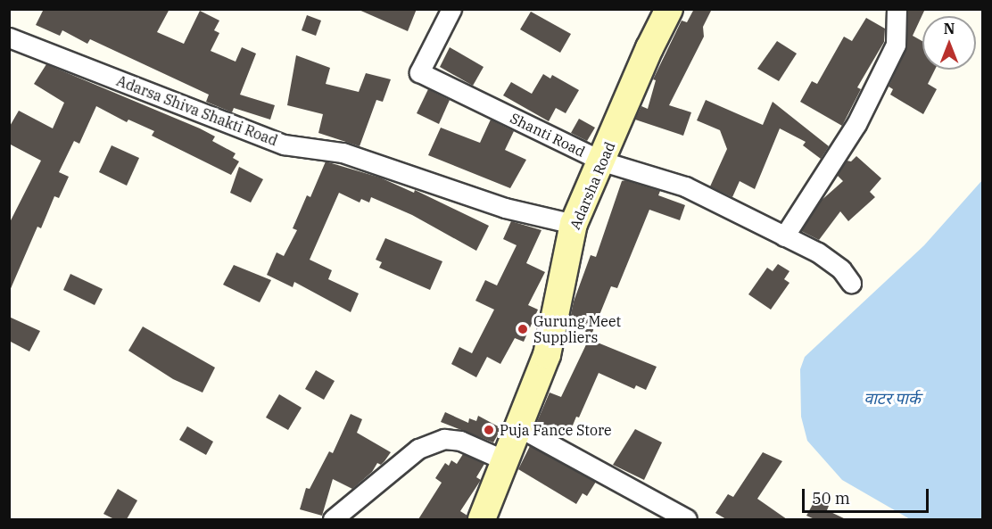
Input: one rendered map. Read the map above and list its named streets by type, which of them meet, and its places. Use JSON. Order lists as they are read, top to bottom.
{
  "streets": {
    "main road": ["Adarsha Road"],
    "street": ["Adarsa Shiva Shakti Road", "Shanti Road"]
  },
  "crossings": [
    ["Adarsa Shiva Shakti Road", "Adarsha Road"],
    ["Shanti Road", "Adarsha Road"]
  ],
  "water": ["वाटर पार्क"],
  "places": ["Gurung Meet Suppliers", "Puja Fance Store"],
  "scale_bar": "50 m",
  "north": "top"
}
